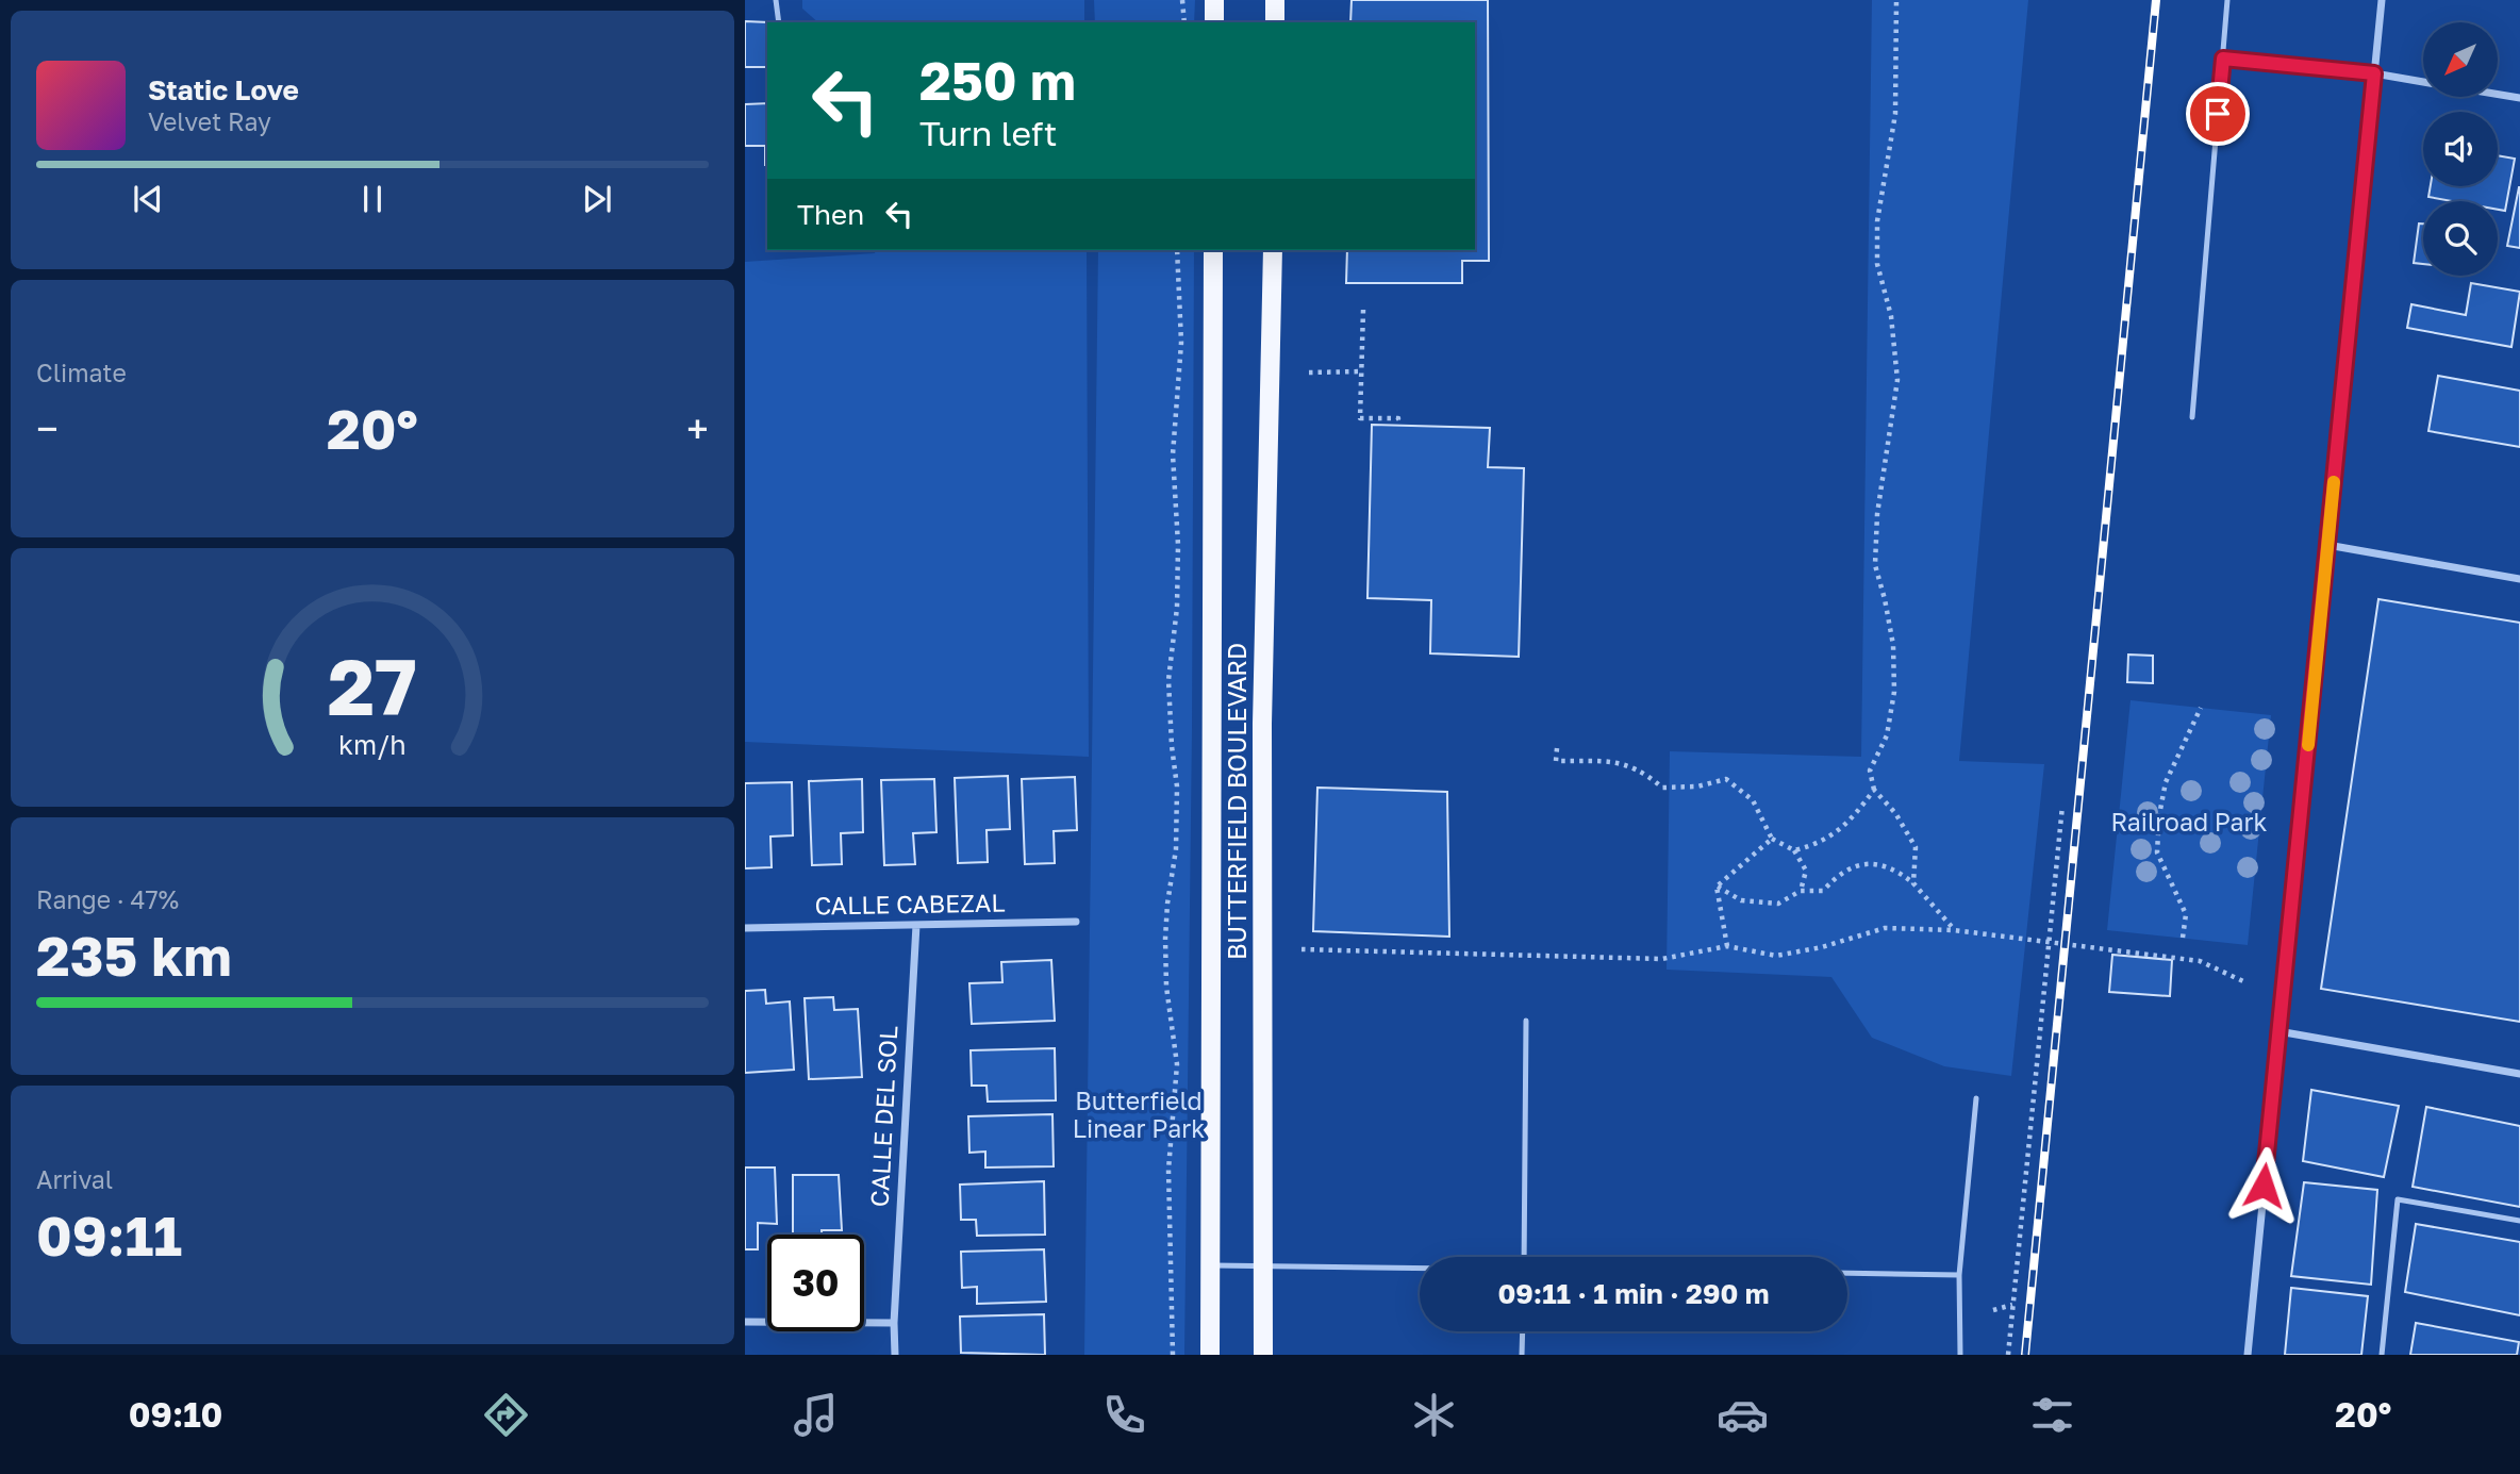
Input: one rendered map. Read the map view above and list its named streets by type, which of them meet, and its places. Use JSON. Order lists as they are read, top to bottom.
{
  "streets": {
    "main road": ["BUTTERFIELD BOULEVARD"],
    "street": ["CALLE CABEZAL", "CALLE DEL SOL"]
  },
  "crossings": [
    ["CALLE CABEZAL", "CALLE DEL SOL"]
  ],
  "parks": ["Railroad Park", "Butterfield Linear Park"],
  "north": "bottom left",
  "page": {
    "turn": ["250 m", "Turn left"],
    "song": ["Static Love", "Velvet Ray"],
    "then": "Then",
    "tile": [
      "Climate",
      ["Range · 47%", "235 km"],
      ["Arrival", "09:11"]
    ],
    "heat": ["−", "20°", "+"],
    "limit": "30",
    "trip": "09:11 · 1 min · 290 m",
    "tabs": ["09:10", "20°"],
    "gauge": ["27", "km/h"]
  }
}
